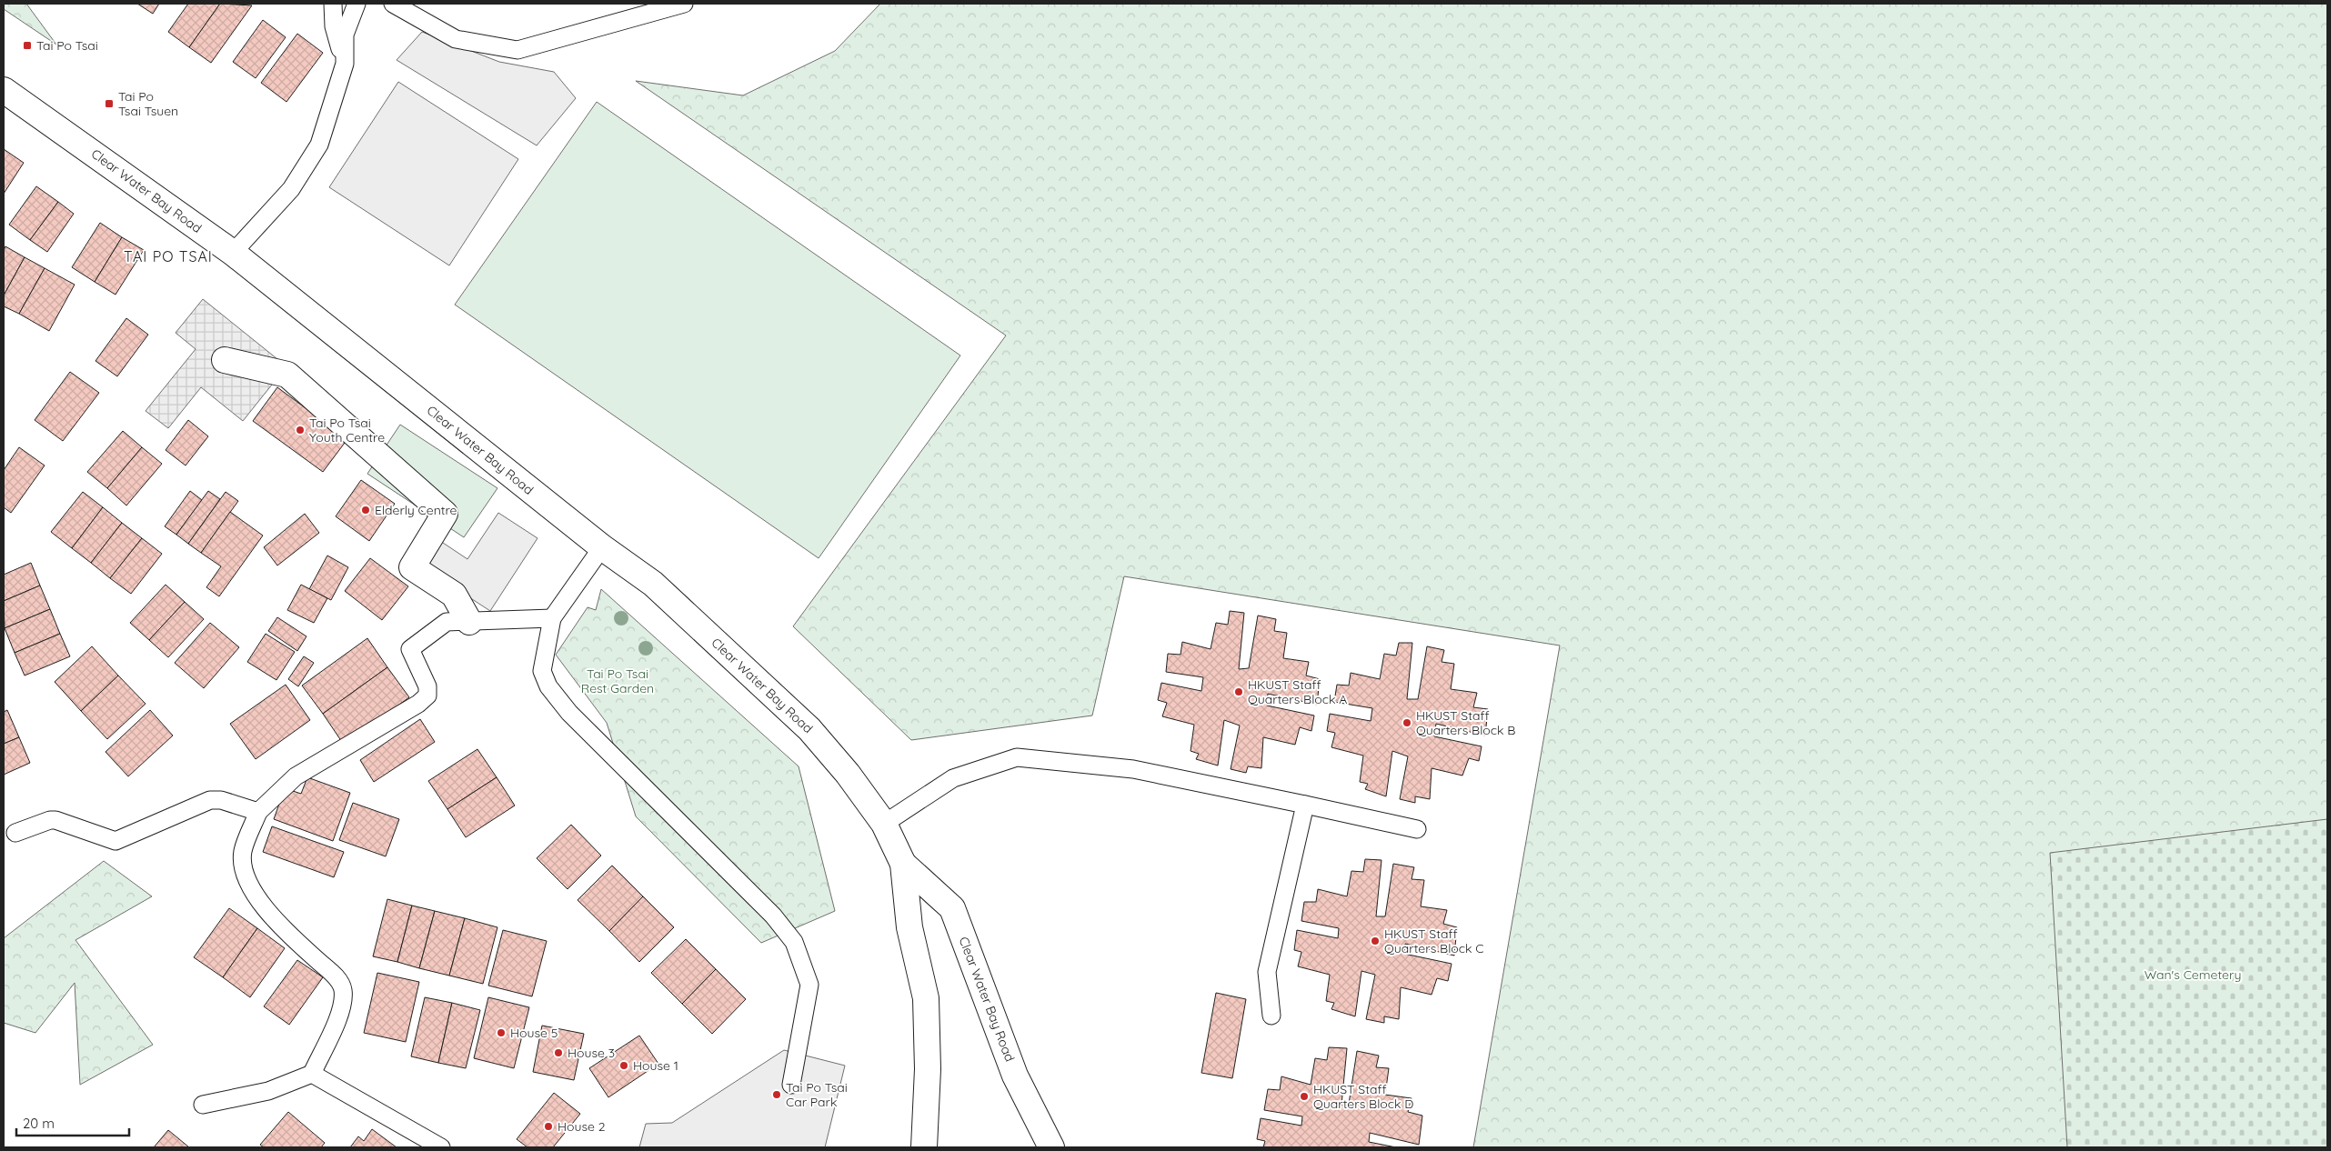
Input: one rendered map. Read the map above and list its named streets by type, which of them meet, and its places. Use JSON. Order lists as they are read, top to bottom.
{
  "streets": {
    "main road": ["Clear Water Bay Road"]
  },
  "districts": ["TAI PO TSAI"],
  "parks": ["Tai Po Tsai Rest Garden", "Wan's Cemetery"],
  "places": {
    "transit": ["Tai Po Tsai", "Tai Po Tsai Tsuen"],
    "other": [
      "Tai Po Tsai Youth Centre",
      "Elderly Centre",
      "HKUST Staff Quarters Block A",
      "HKUST Staff Quarters Block B",
      "HKUST Staff Quarters Block C",
      "House 5",
      "House 3",
      "House 1",
      "Tai Po Tsai Car Park",
      "HKUST Staff Quarters Block D",
      "House 2"
    ]
  },
  "scale_bar": "20 m"
}
